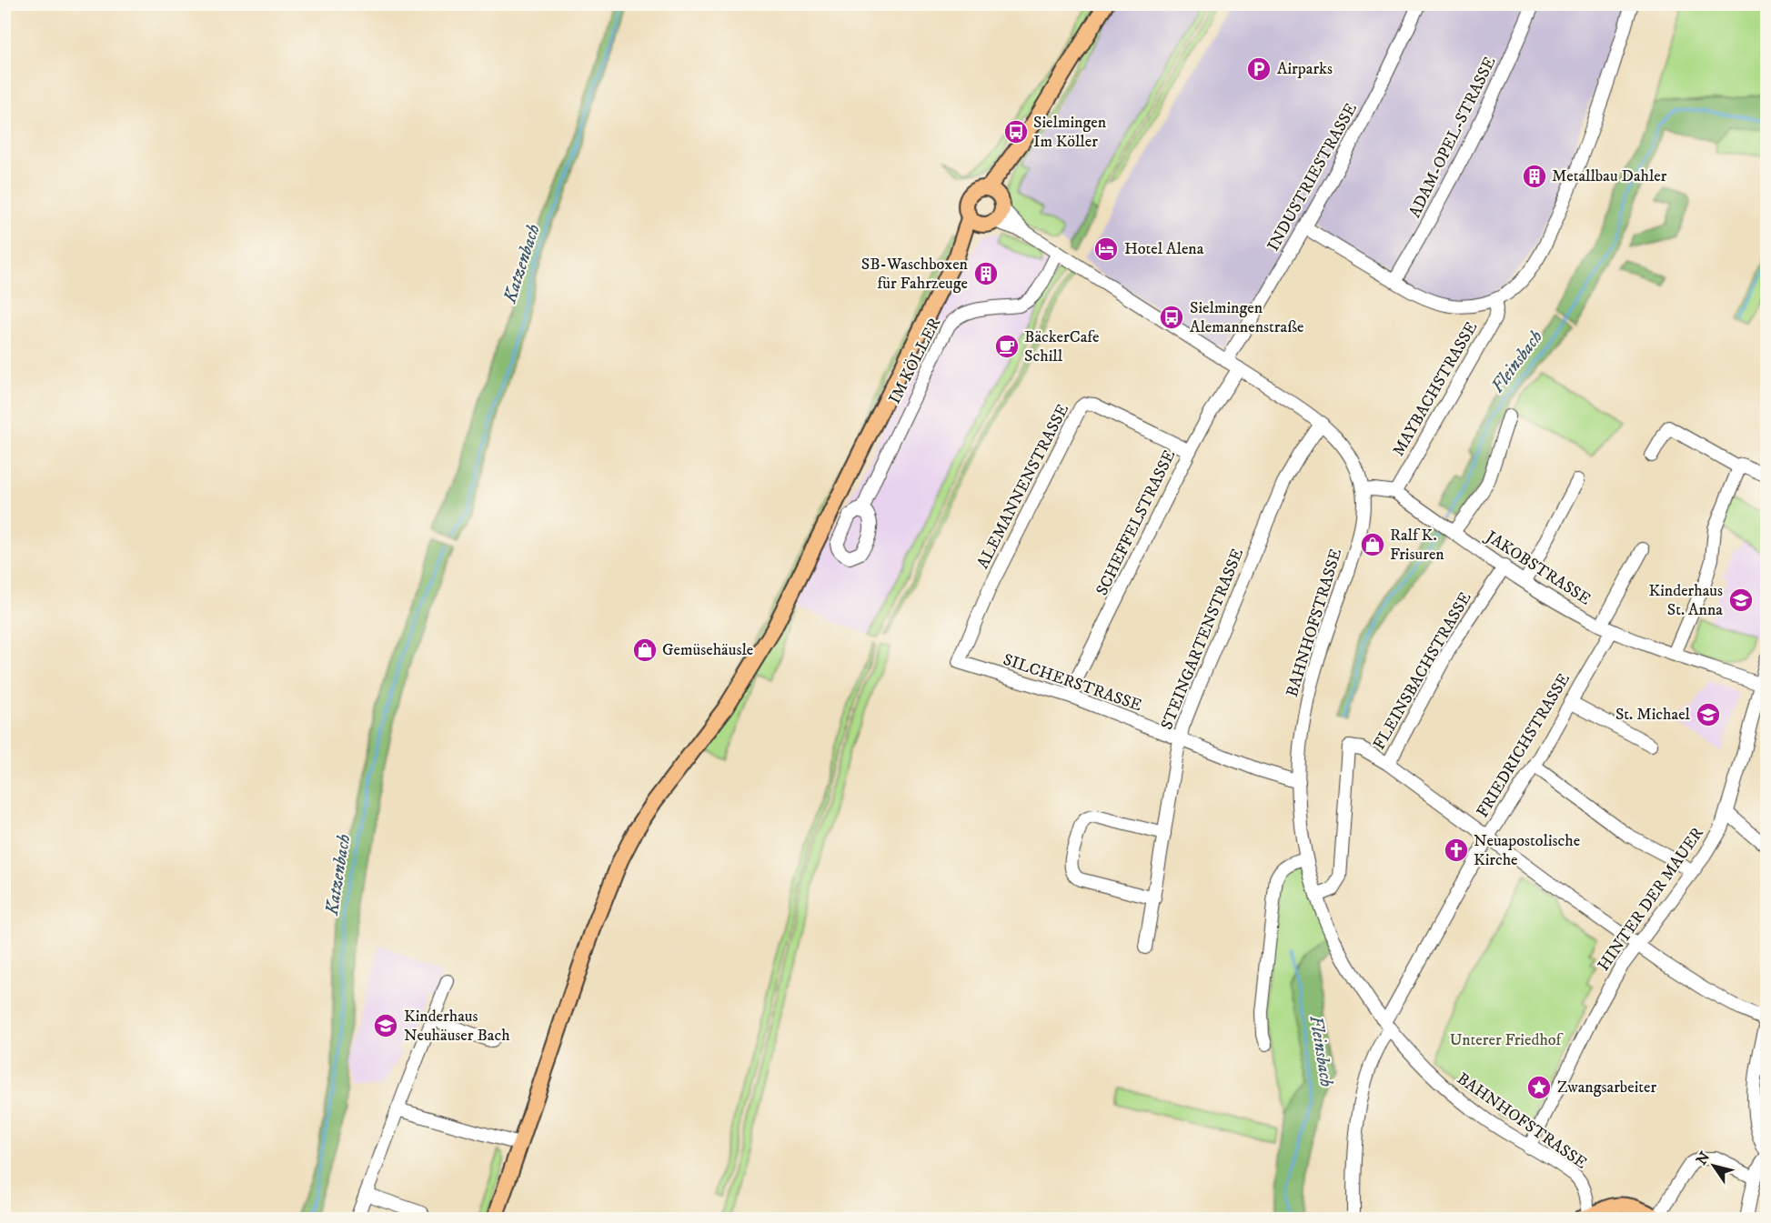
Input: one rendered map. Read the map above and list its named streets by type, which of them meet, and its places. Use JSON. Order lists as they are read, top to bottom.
{
  "streets": {
    "street": [
      "ADAM-OPEL-STRASSE",
      "INDUSTRIESTRASSE",
      "IM KÖLLER",
      "MAYBACHSTRASSE",
      "ALEMANNENSTRASSE",
      "SCHEFFELSTRASSE",
      "JAKOBSTRASSE",
      "BAHNHOFSTRASSE",
      "STEINGARTENSTRASSE",
      "FLEINSBACHSTRASSE",
      "SILCHERSTRASSE",
      "FRIEDRICHSTRASSE",
      "HINTER DER MAUER"
    ]
  },
  "crossings": [
    ["INDUSTRIESTRASSE", "BAHNHOFSTRASSE"],
    ["IM KÖLLER", "BAHNHOFSTRASSE"],
    ["MAYBACHSTRASSE", "JAKOBSTRASSE"],
    ["ALEMANNENSTRASSE", "SCHEFFELSTRASSE"],
    ["ALEMANNENSTRASSE", "SILCHERSTRASSE"],
    ["SCHEFFELSTRASSE", "BAHNHOFSTRASSE"],
    ["SCHEFFELSTRASSE", "SILCHERSTRASSE"],
    ["JAKOBSTRASSE", "BAHNHOFSTRASSE"],
    ["JAKOBSTRASSE", "FLEINSBACHSTRASSE"],
    ["JAKOBSTRASSE", "FRIEDRICHSTRASSE"],
    ["JAKOBSTRASSE", "HINTER DER MAUER"],
    ["BAHNHOFSTRASSE", "STEINGARTENSTRASSE"],
    ["BAHNHOFSTRASSE", "SILCHERSTRASSE"],
    ["BAHNHOFSTRASSE", "FRIEDRICHSTRASSE"],
    ["BAHNHOFSTRASSE", "HINTER DER MAUER"],
    ["STEINGARTENSTRASSE", "SILCHERSTRASSE"]
  ],
  "water": ["Katzenbach", "Fleinsbach"],
  "parks": ["Unterer Friedhof"],
  "places": {
    "parking": ["Airparks"],
    "bus stop": ["Sielmingen Im Köller", "Sielmingen Alemannenstraße"],
    "building": ["Metallbau Dahler", "SB-Waschboxen für Fahrzeuge"],
    "hotel": ["Hotel Alena"],
    "cafe": ["BäckerCafe Schill"],
    "shop": ["Ralf K. Frisuren", "Gemüsehäusle"],
    "school or university": ["Kinderhaus St. Anna", "St. Michael", "Kinderhaus Neuhäuser Bach"],
    "church": ["Neuapostolische Kirche"],
    "place": ["Zwangsarbeiter"]
  },
  "north": "top left"
}
